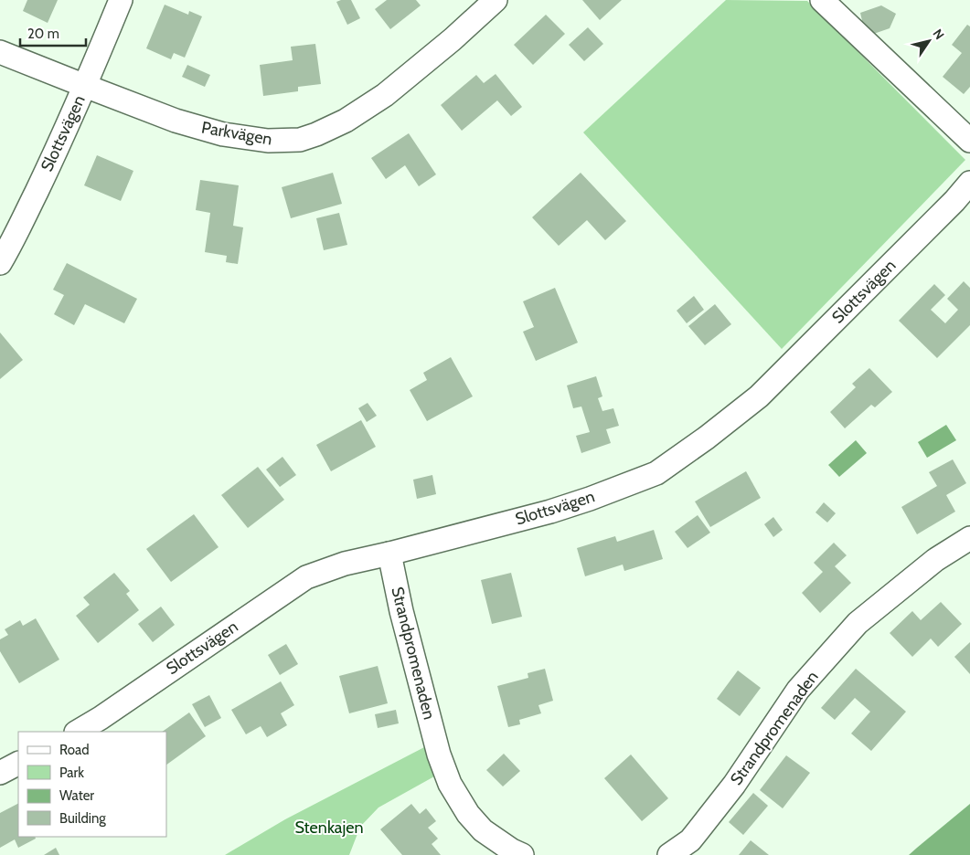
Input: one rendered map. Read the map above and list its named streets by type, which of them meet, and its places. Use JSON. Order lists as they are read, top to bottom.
{
  "streets": {
    "street": ["Slottsvägen", "Parkvägen", "Strandpromenaden"]
  },
  "crossings": [
    ["Slottsvägen", "Parkvägen"],
    ["Slottsvägen", "Strandpromenaden"]
  ],
  "parks": ["Stenkajen"],
  "legend": [
    "Road",
    "Park",
    "Water",
    "Building"
  ],
  "scale_bar": "20 m",
  "north": "top right"
}
